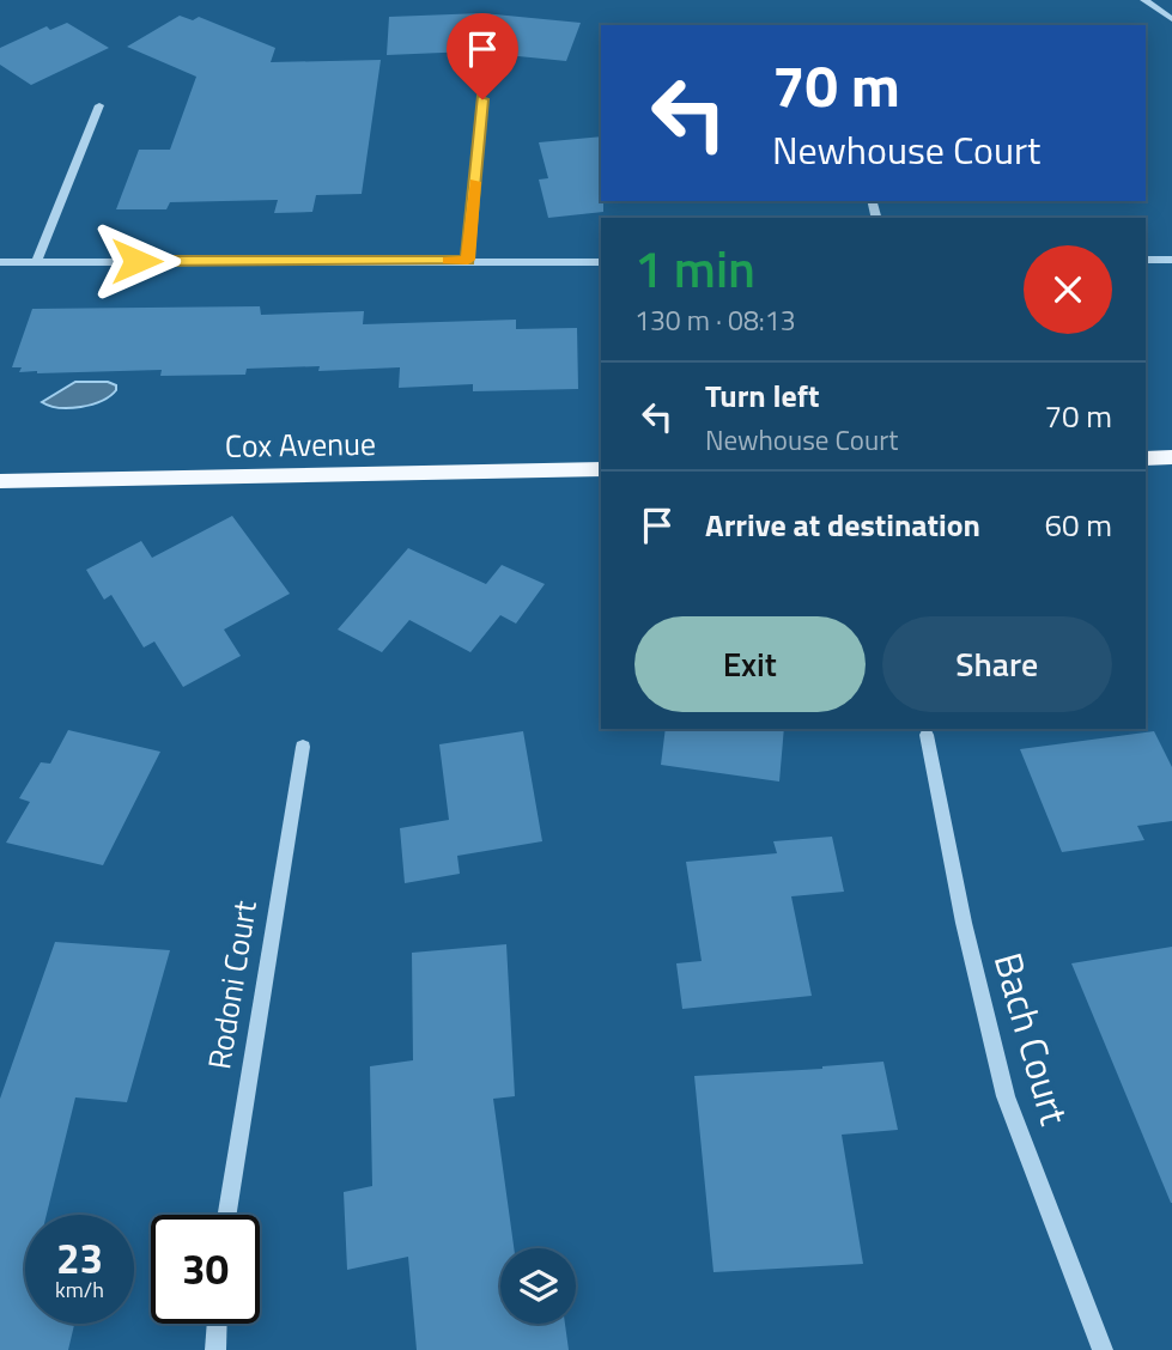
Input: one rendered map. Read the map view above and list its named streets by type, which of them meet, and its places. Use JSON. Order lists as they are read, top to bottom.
{
  "streets": {
    "main road": ["Cox Avenue"],
    "street": ["Rodoni Court", "Bach Court"]
  },
  "page": {
    "turn": ["70 m", "Newhouse Court"],
    "heading": ["1 min", "130 m · 08:13"],
    "list": [
      {
        "name": "Turn left",
        "note": "Newhouse Court",
        "value": "70 m"
      },
      {
        "name": "Arrive at destination",
        "value": "60 m"
      }
    ],
    "buttons": ["Exit", "Share"],
    "speed": "23 km/h",
    "limit": "30"
  }
}
